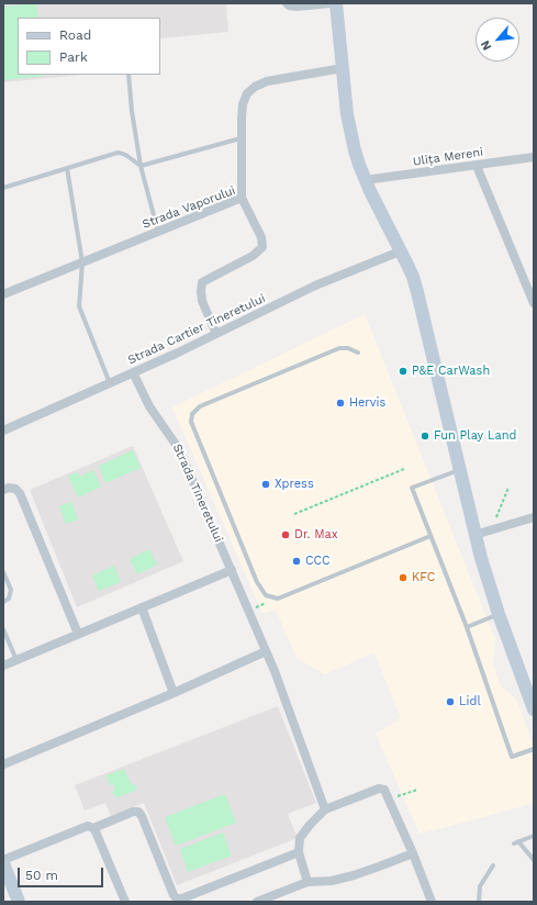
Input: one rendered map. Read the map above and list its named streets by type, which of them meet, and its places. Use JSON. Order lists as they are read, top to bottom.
{
  "streets": {
    "street": [
      "Ulița Mereni",
      "Strada Vaporului",
      "Strada Cartier Tineretului",
      "Strada Tineretului"
    ]
  },
  "crossings": [
    ["Strada Vaporului", "Strada Cartier Tineretului"],
    ["Strada Cartier Tineretului", "Strada Tineretului"]
  ],
  "places": [
    "P&E CarWash",
    "Hervis",
    "Fun Play Land",
    "Xpress",
    "Dr. Max",
    "CCC",
    "KFC",
    "Lidl"
  ],
  "legend": ["Road", "Park"],
  "scale_bar": "50 m",
  "north": "bottom left"
}
